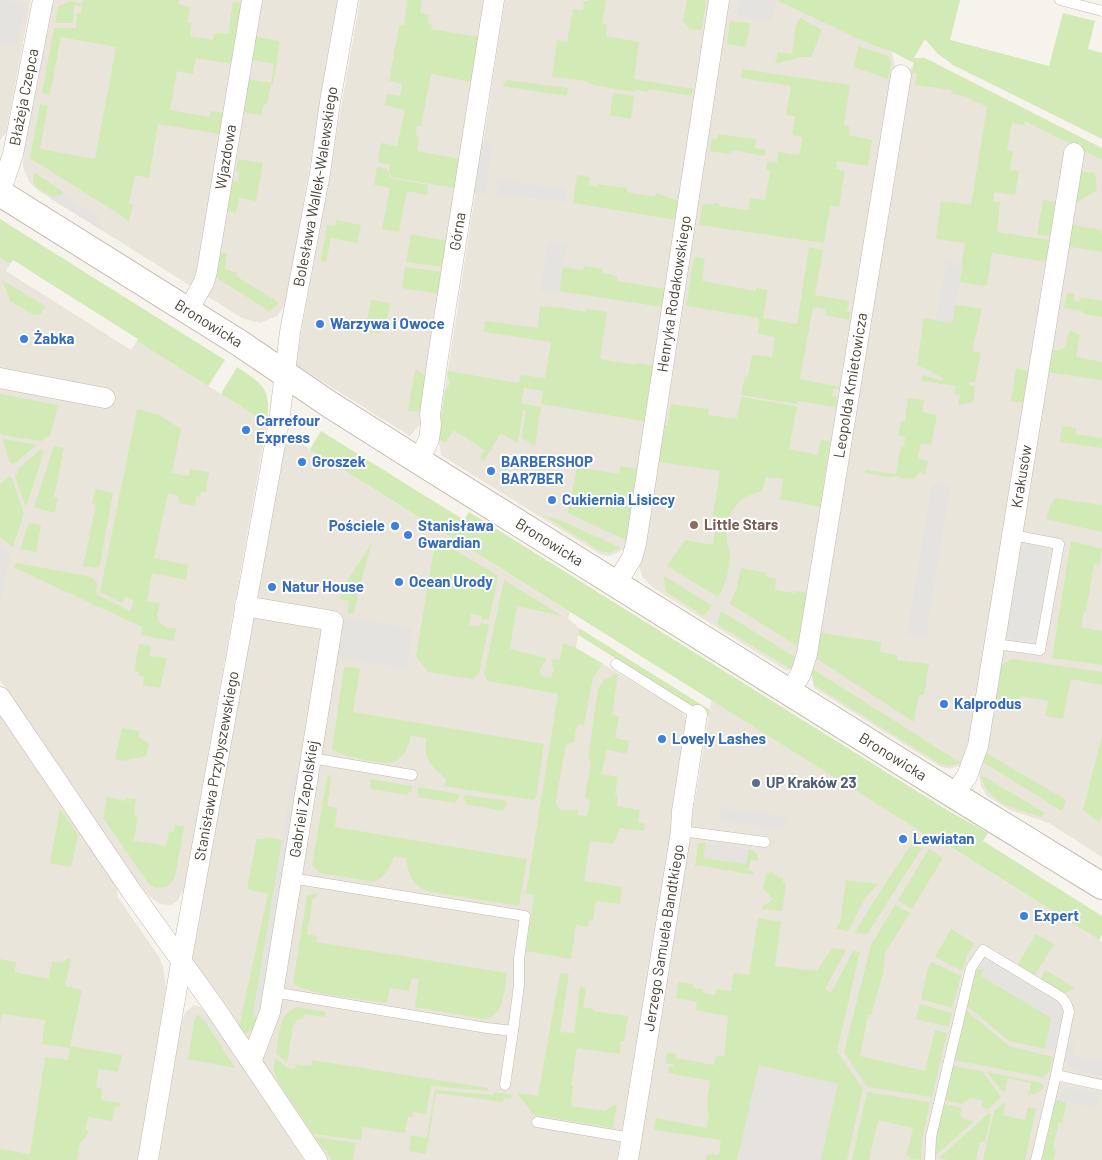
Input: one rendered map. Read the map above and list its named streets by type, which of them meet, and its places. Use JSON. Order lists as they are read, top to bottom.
{
  "streets": {
    "street": [
      "Błażeja Czepca",
      "Wjazdowa",
      "Bolesława Wallek-Walewskiego",
      "Górna",
      "Henryka Rodakowskiego",
      "Bronowicka",
      "Leopolda Kmietowicza",
      "Krakusów",
      "Stanisława Przybyszewskiego",
      "Gabrieli Zapolskiej",
      "Jerzego Samuela Bandtkiego"
    ]
  },
  "crossings": [
    ["Błażeja Czepca", "Bronowicka"],
    ["Wjazdowa", "Bronowicka"],
    ["Bolesława Wallek-Walewskiego", "Bronowicka"],
    ["Bolesława Wallek-Walewskiego", "Stanisława Przybyszewskiego"],
    ["Górna", "Bronowicka"],
    ["Henryka Rodakowskiego", "Bronowicka"],
    ["Bronowicka", "Leopolda Kmietowicza"],
    ["Bronowicka", "Krakusów"],
    ["Bronowicka", "Stanisława Przybyszewskiego"],
    ["Stanisława Przybyszewskiego", "Gabrieli Zapolskiej"]
  ],
  "places": [
    "Warzywa i Owoce",
    "Żabka",
    "Carrefour Express",
    "Groszek",
    "BARBERSHOP BAR7BER",
    "Cukiernia Lisiccy",
    "Little Stars",
    "Pościele",
    "Stanisława Gwardian",
    "Ocean Urody",
    "Natur House",
    "Kalprodus",
    "Lovely Lashes",
    "UP Kraków 23",
    "Lewiatan",
    "Expert"
  ]
}
